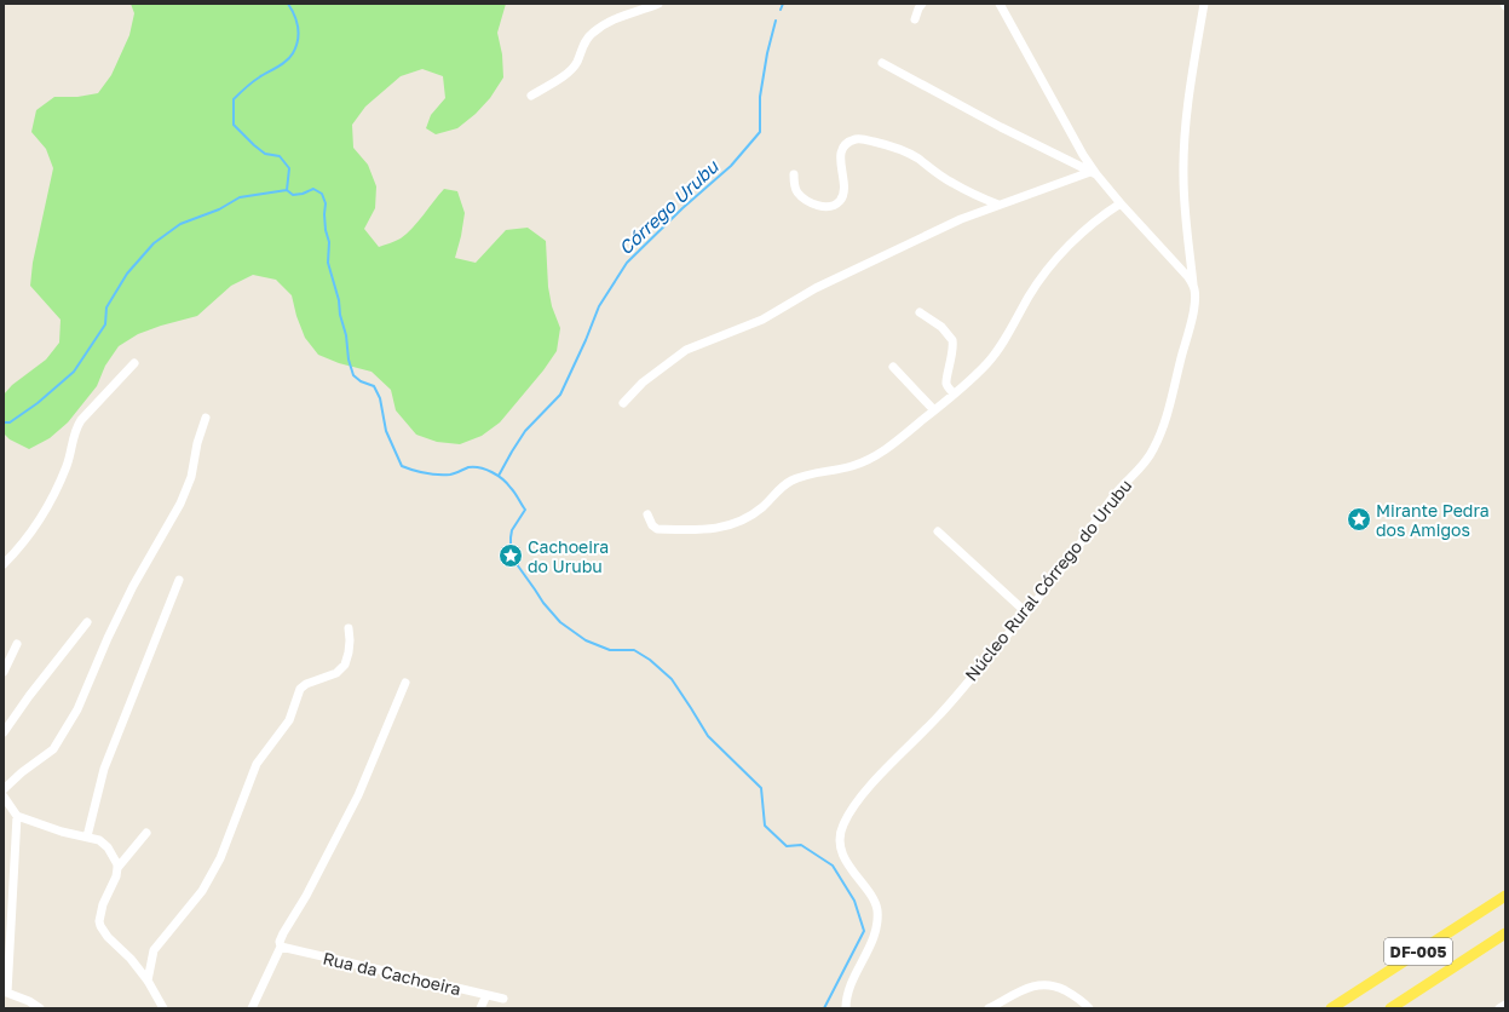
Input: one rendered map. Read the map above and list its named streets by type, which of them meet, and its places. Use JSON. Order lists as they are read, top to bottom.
{
  "streets": {
    "main road": ["DF-005"],
    "street": ["Núcleo Rural Córrego do Urubu", "Rua da Cachoeira"]
  },
  "water": ["Córrego Urubu"],
  "places": {
    "place": ["Mirante Pedra dos Amigos", "Cachoeira do Urubu"]
  }
}
